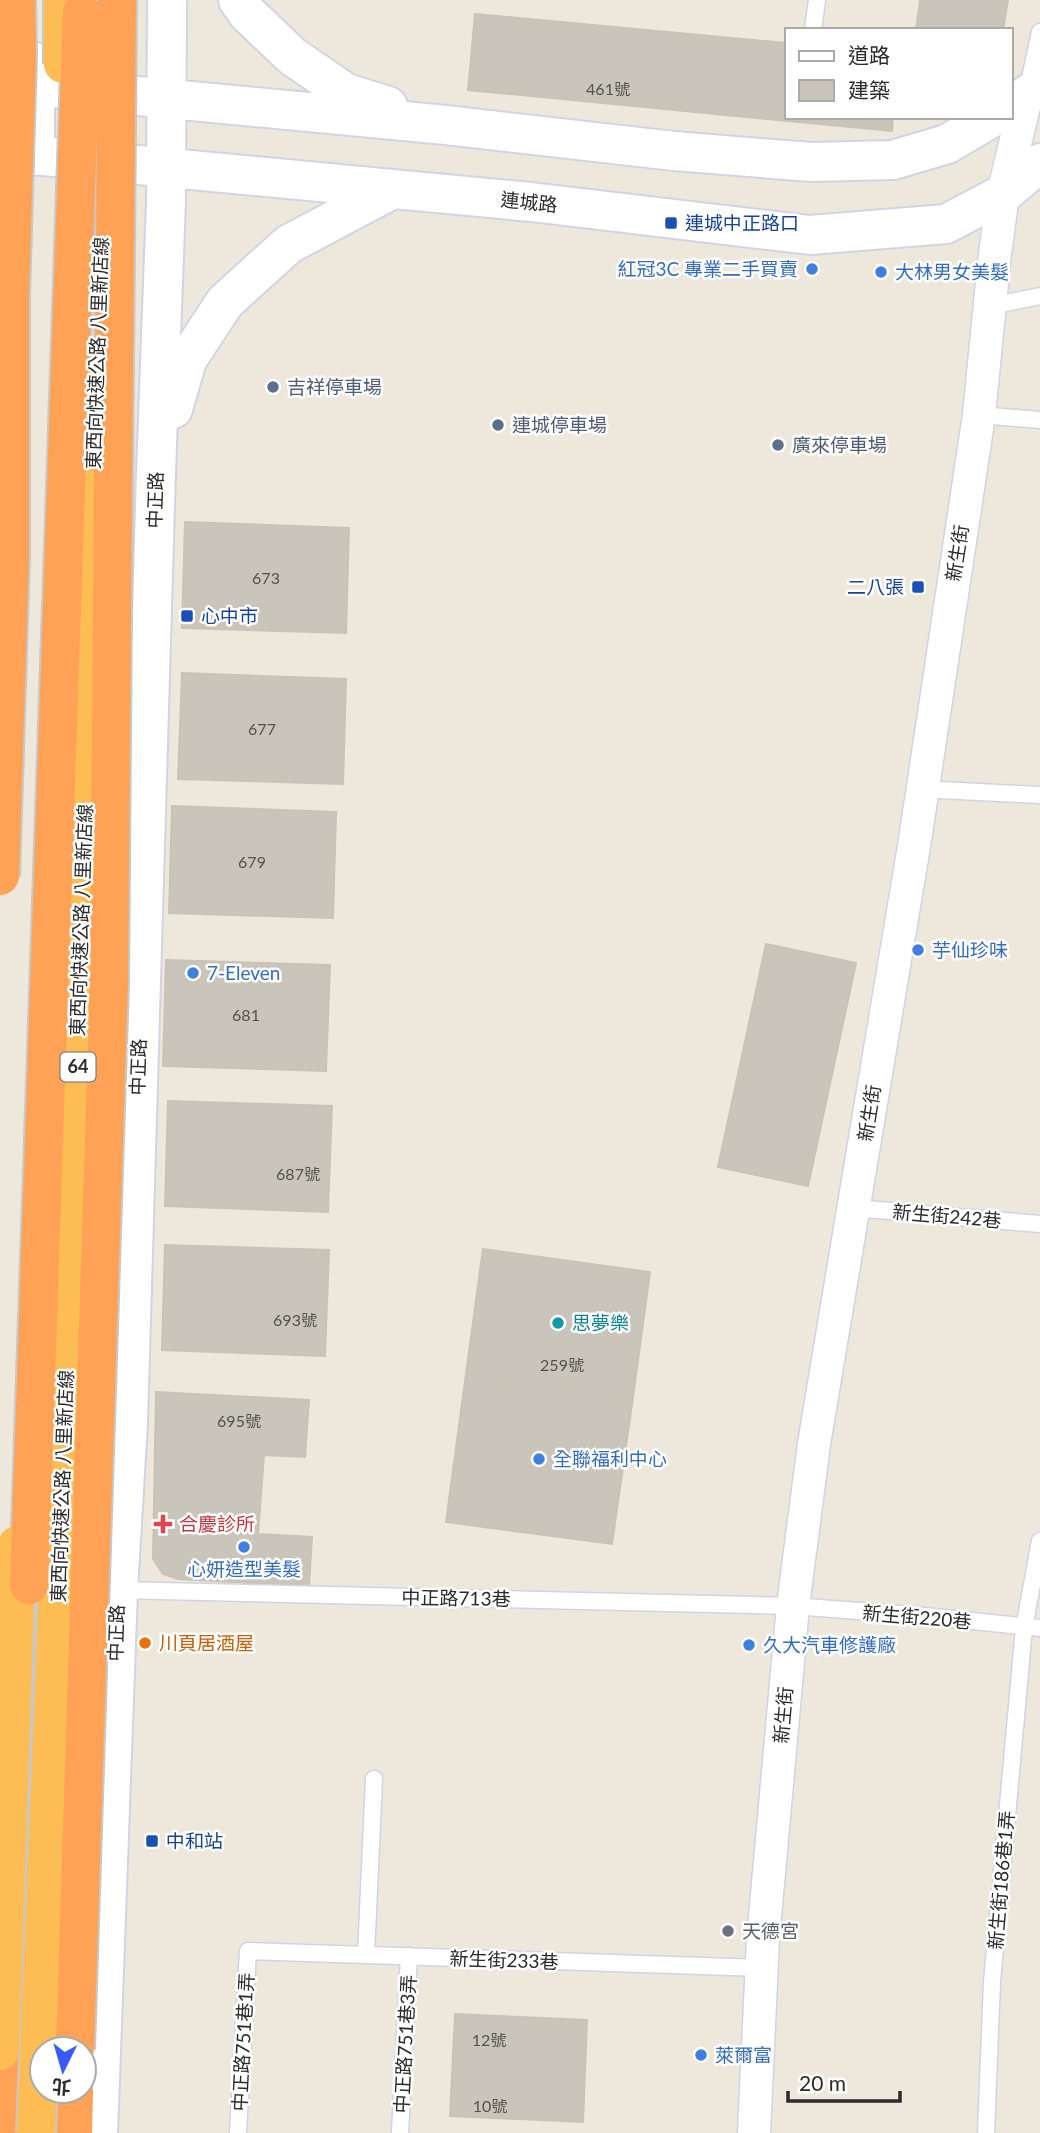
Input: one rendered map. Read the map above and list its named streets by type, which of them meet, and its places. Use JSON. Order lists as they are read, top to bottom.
{
  "streets": {
    "highway": ["東西向快速公路 八里新店線", "64"],
    "main road": ["連城路", "中正路"],
    "street": ["新生街"],
    "lane": [
      "新生街242巷",
      "中正路713巷",
      "新生街220巷",
      "新生街186巷1弄",
      "新生街233巷",
      "中正路751巷1弄",
      "中正路751巷3弄"
    ]
  },
  "crossings": [
    ["連城路", "中正路"],
    ["連城路", "新生街"],
    ["東西向快速公路 八里新店線", "64"],
    ["中正路", "中正路713巷"],
    ["新生街", "新生街242巷"],
    ["新生街", "中正路713巷"],
    ["新生街", "新生街220巷"],
    ["新生街", "新生街233巷"],
    ["中正路713巷", "新生街220巷"],
    ["新生街220巷", "新生街186巷1弄"],
    ["新生街233巷", "中正路751巷1弄"],
    ["新生街233巷", "中正路751巷3弄"]
  ],
  "places": {
    "transit": [
      "連城中正路口",
      "二八張",
      "心中市",
      "中和站"
    ],
    "other": [
      "紅冠3C 專業二手買賣",
      "大林男女美髮",
      "吉祥停車場",
      "連城停車場",
      "廣來停車場",
      "芋仙珍味",
      "7-Eleven",
      "思夢樂",
      "全聯福利中心",
      "心妍造型美髮",
      "川頁居酒屋",
      "久大汽車修護廠",
      "天德宮",
      "萊爾富"
    ],
    "health": ["合慶診所"]
  },
  "house_numbers": [
    "461號",
    "673",
    "677",
    "679",
    "681",
    "687號",
    "693號",
    "259號",
    "695號",
    "12號",
    "10號"
  ],
  "legend": ["道路", "建築"],
  "scale_bar": "20 m",
  "north": "bottom"
}
